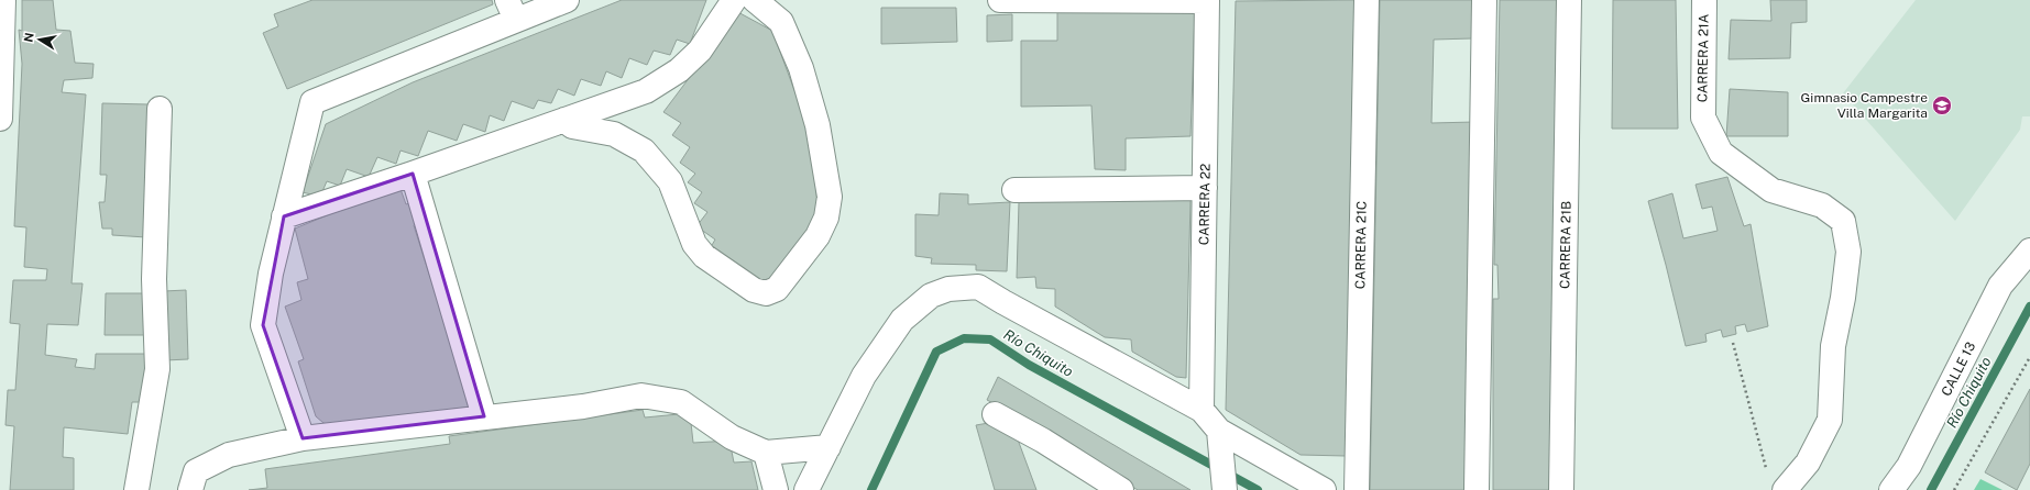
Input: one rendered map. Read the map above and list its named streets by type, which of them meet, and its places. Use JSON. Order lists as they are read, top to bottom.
{
  "streets": {
    "street": [
      "CARRERA 21A",
      "CARRERA 22",
      "CARRERA 21C",
      "CARRERA 21B",
      "CALLE 13"
    ]
  },
  "water": ["Río Chiquito"],
  "places": {
    "school or university": ["Gimnasio Campestre Villa Margarita"]
  },
  "north": "left"
}
